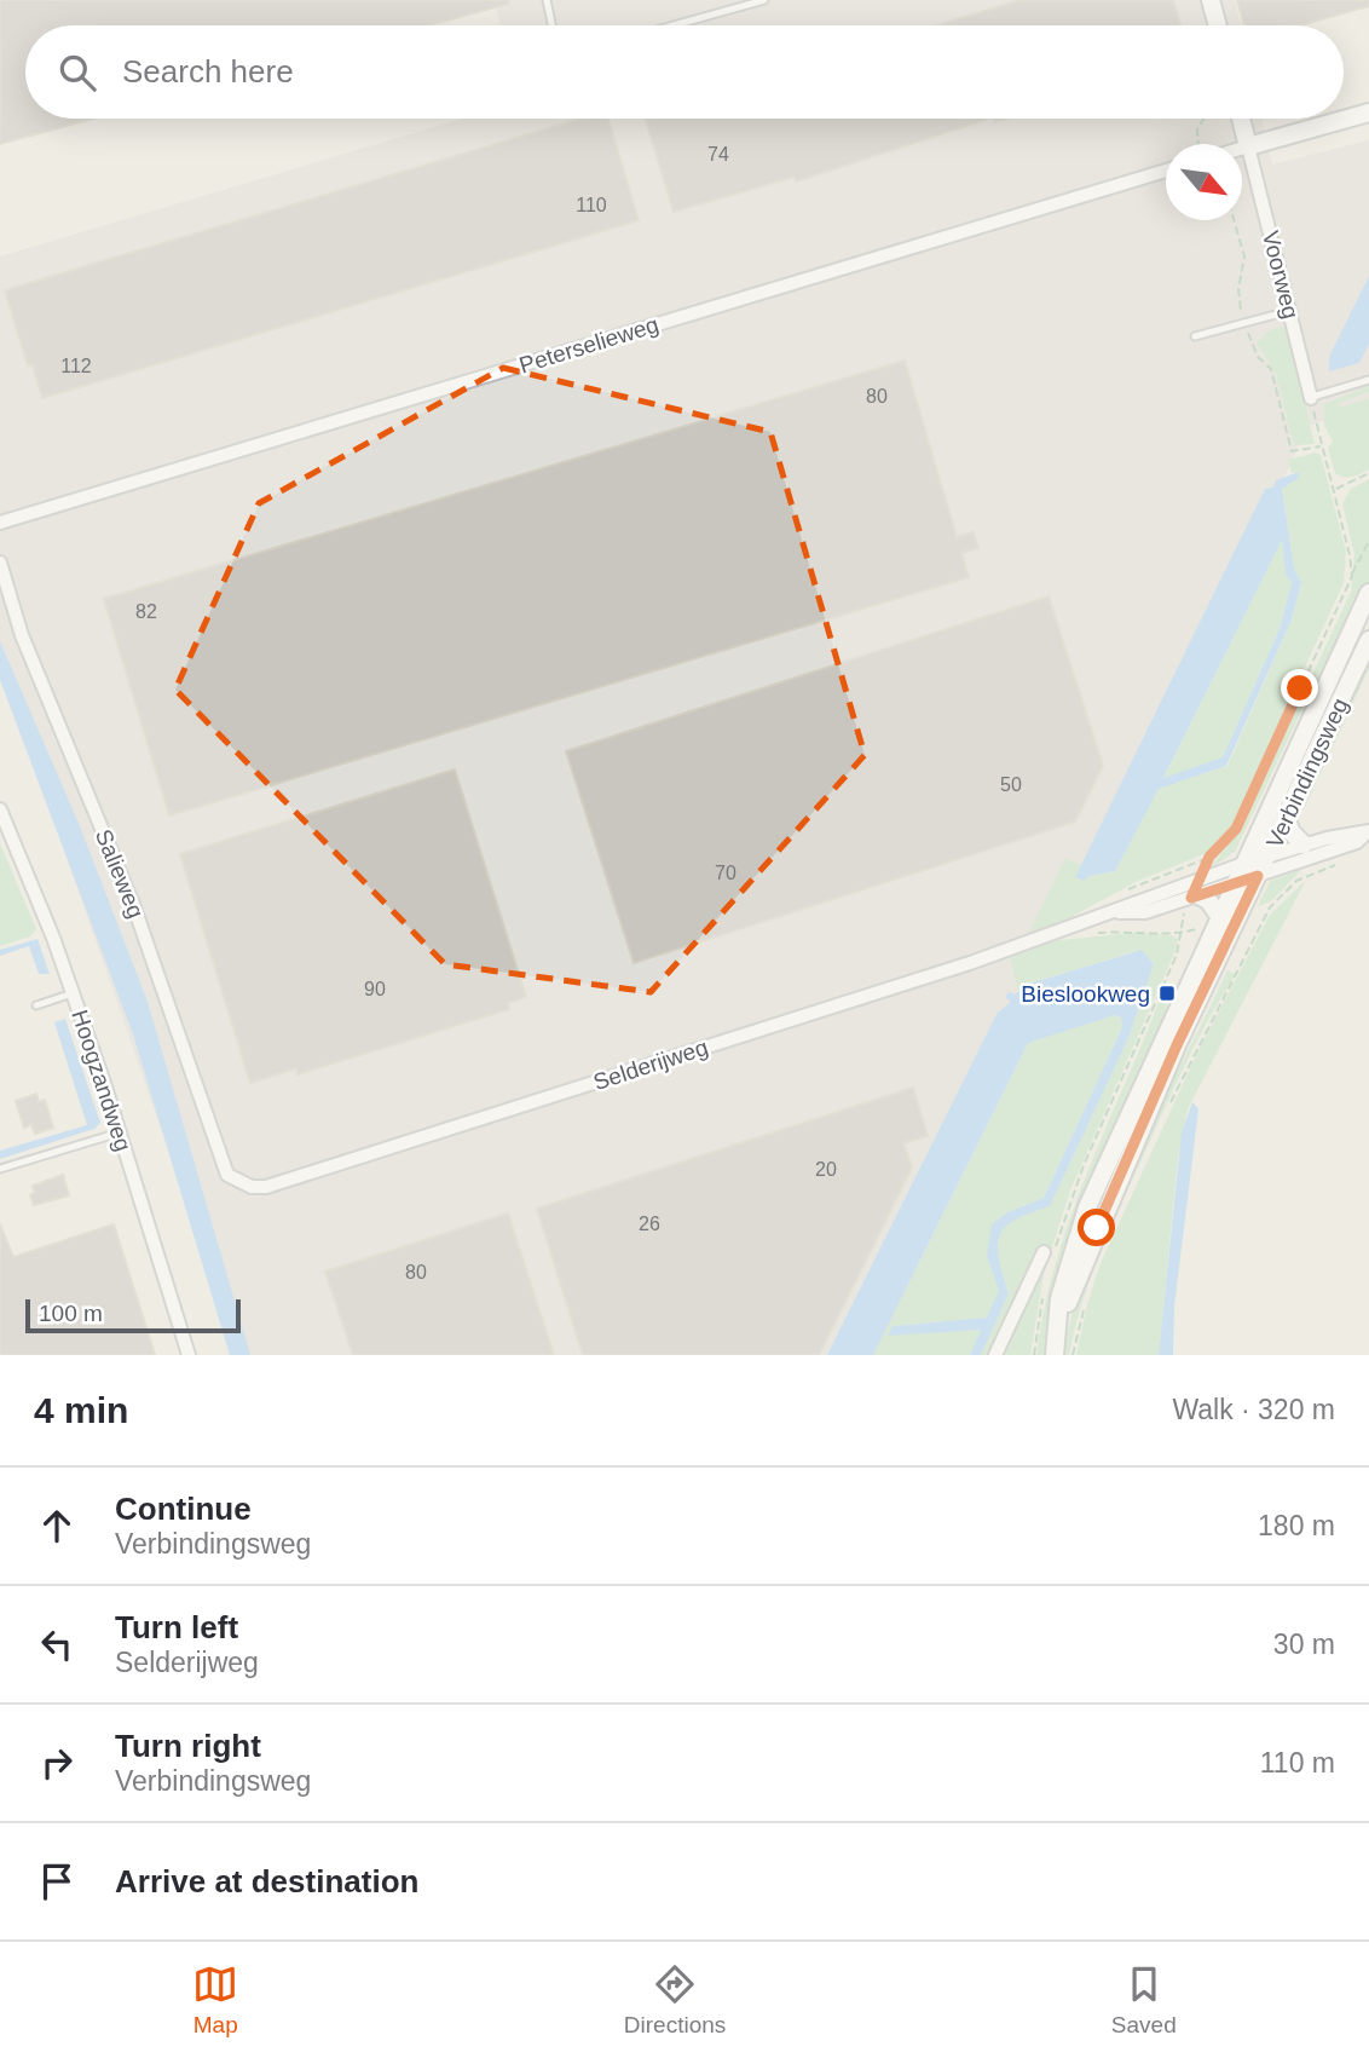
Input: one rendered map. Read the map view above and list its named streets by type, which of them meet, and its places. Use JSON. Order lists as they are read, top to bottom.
{
  "streets": {
    "street": [
      "Voorweg",
      "Peterselieweg",
      "Verbindingsweg",
      "Salieweg",
      "Selderijweg",
      "Hoogzandweg"
    ]
  },
  "crossings": [
    ["Verbindingsweg", "Selderijweg"],
    ["Salieweg", "Selderijweg"]
  ],
  "places": {
    "transit": ["Bieslookweg"]
  },
  "house_numbers": [
    "74",
    "110",
    "112",
    "80",
    "82",
    "50",
    "70",
    "90",
    "20",
    "26",
    "80"
  ],
  "scale_bar": "100 m",
  "north": "bottom right",
  "page": {
    "search": "Search here",
    "scale": "100 m",
    "heading": ["4 min", "Walk · 320 m"],
    "list": [
      ["Continue", "Verbindingsweg", "180 m"],
      ["Turn left", "Selderijweg", "30 m"],
      ["Turn right", "Verbindingsweg", "110 m"],
      "Arrive at destination"
    ],
    "nav": ["Map", "Directions", "Saved"]
  }
}
